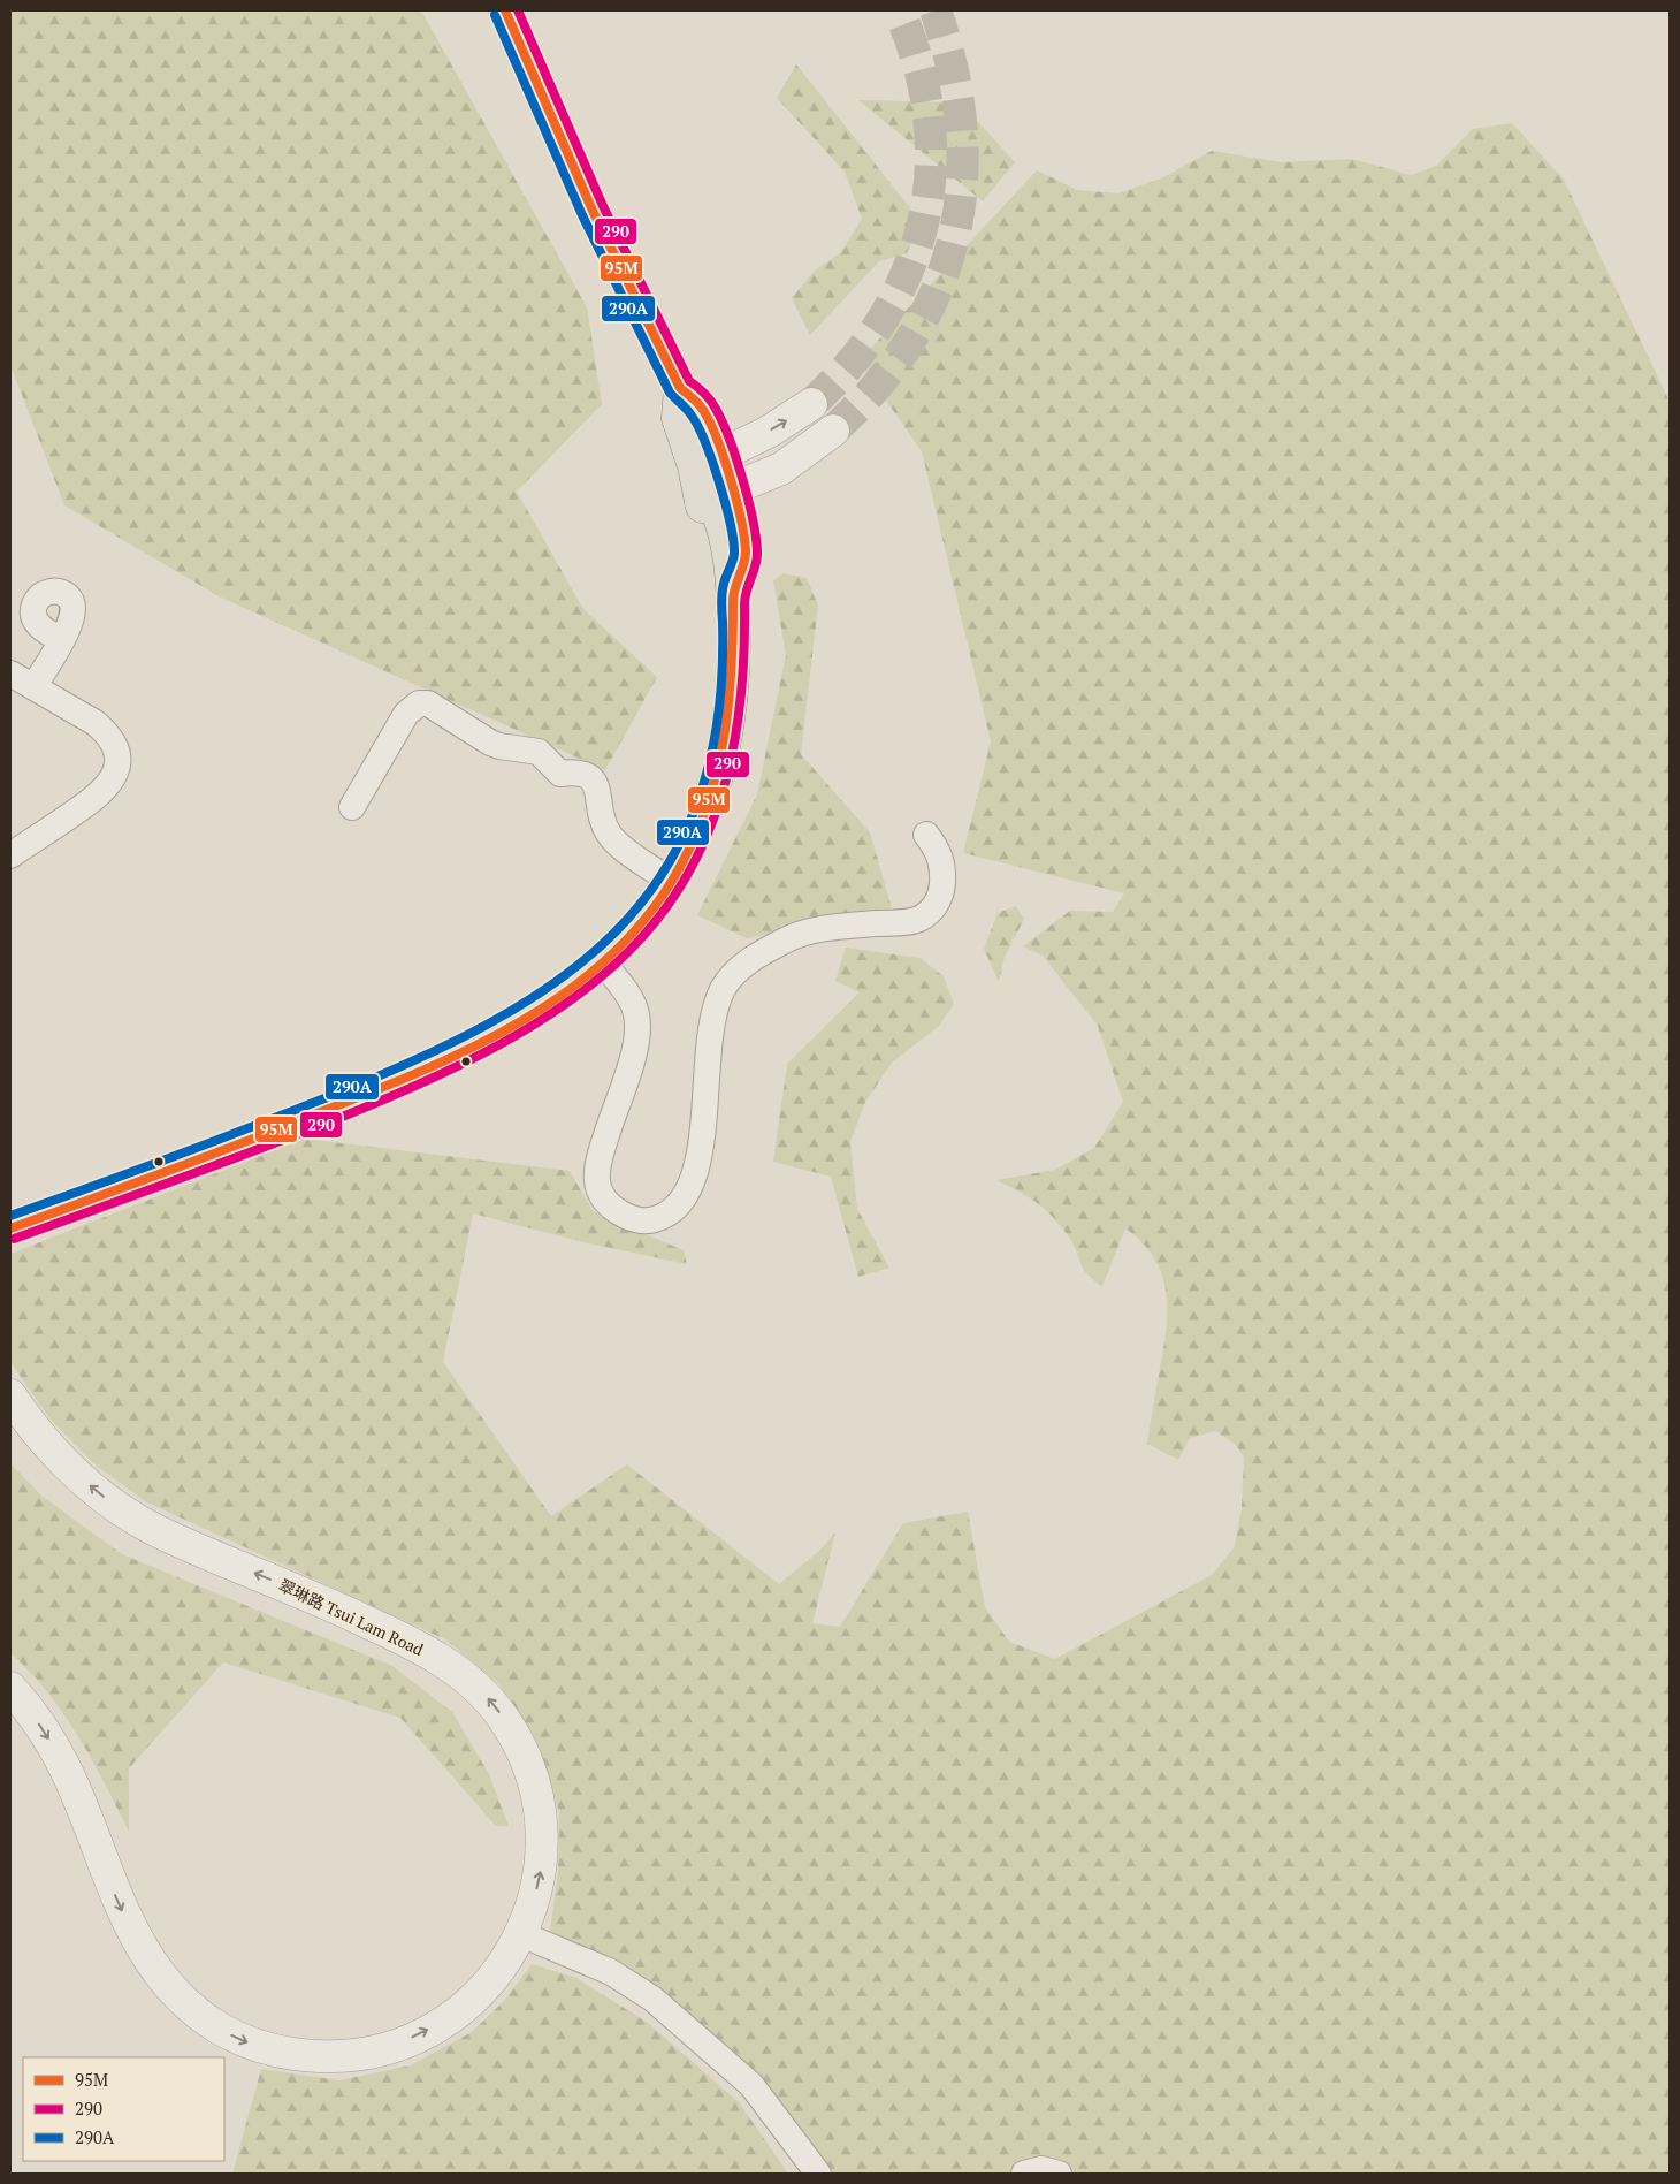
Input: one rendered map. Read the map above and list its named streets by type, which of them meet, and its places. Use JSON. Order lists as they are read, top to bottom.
{
  "streets": {
    "street": ["翠琳路 Tsui Lam Road"]
  },
  "lines": ["transit line 95M", "transit line 290", "transit line 290A"],
  "legend": ["95M", "290", "290A"]
}
